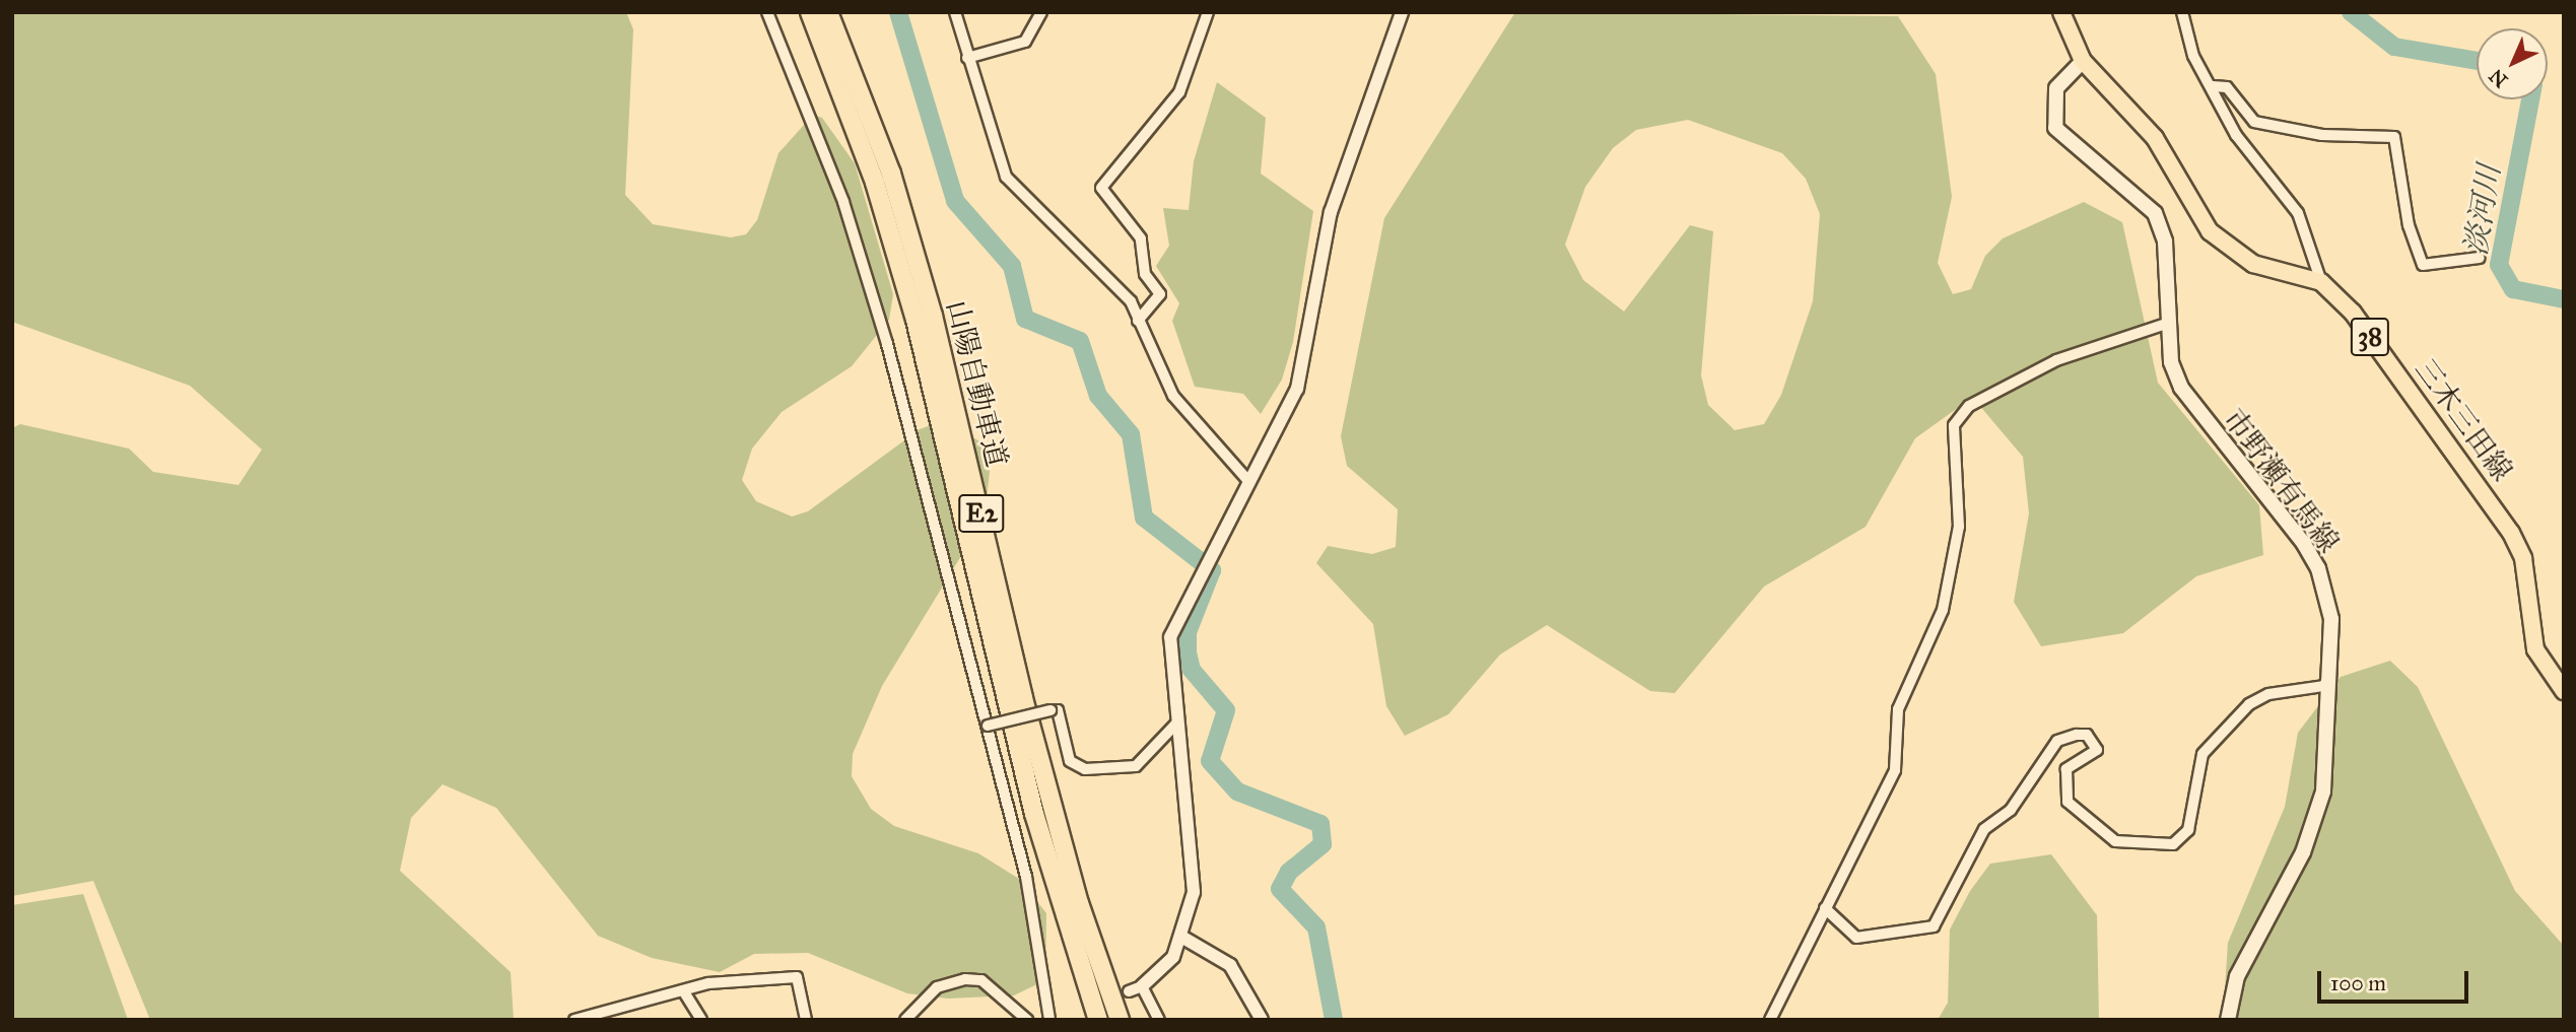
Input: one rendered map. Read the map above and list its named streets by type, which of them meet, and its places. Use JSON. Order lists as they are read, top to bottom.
{
  "streets": {
    "highway": ["山陽自動車道", "E2"],
    "main road": ["38", "三木三田線", "市野瀬有馬線"]
  },
  "crossings": [
    ["三木三田線", "市野瀬有馬線"]
  ],
  "water": ["淡河川"],
  "scale_bar": "100 m",
  "north": "bottom left"
}
